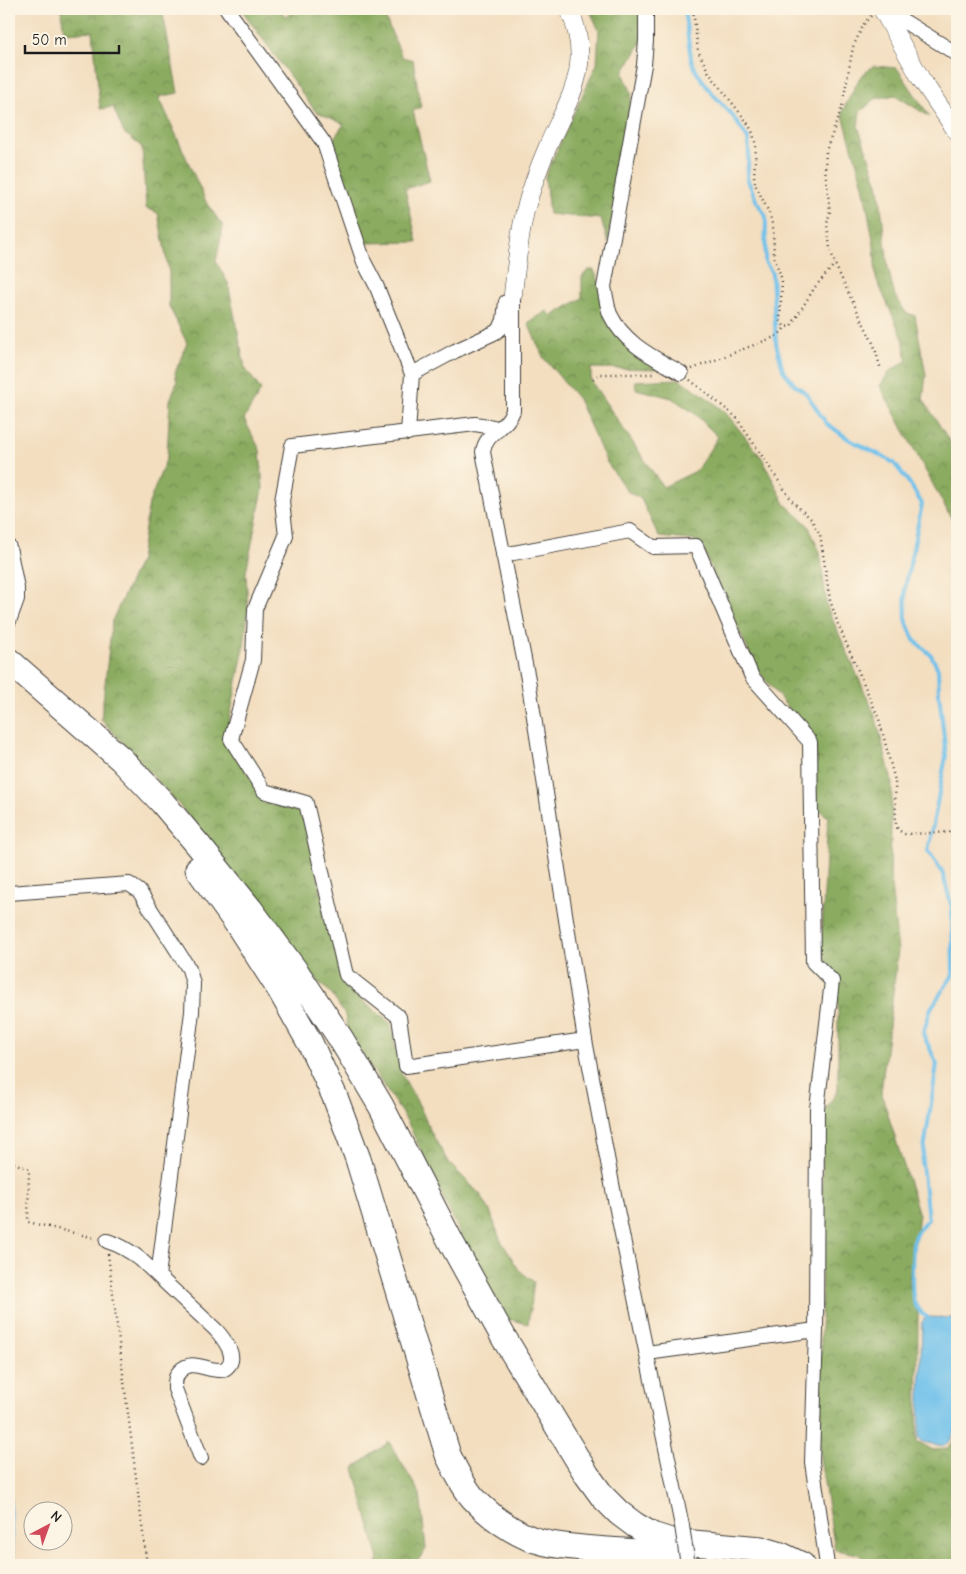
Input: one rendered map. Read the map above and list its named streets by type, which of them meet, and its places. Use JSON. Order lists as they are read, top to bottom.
{
  "scale_bar": "50 m",
  "north": "top right"
}
